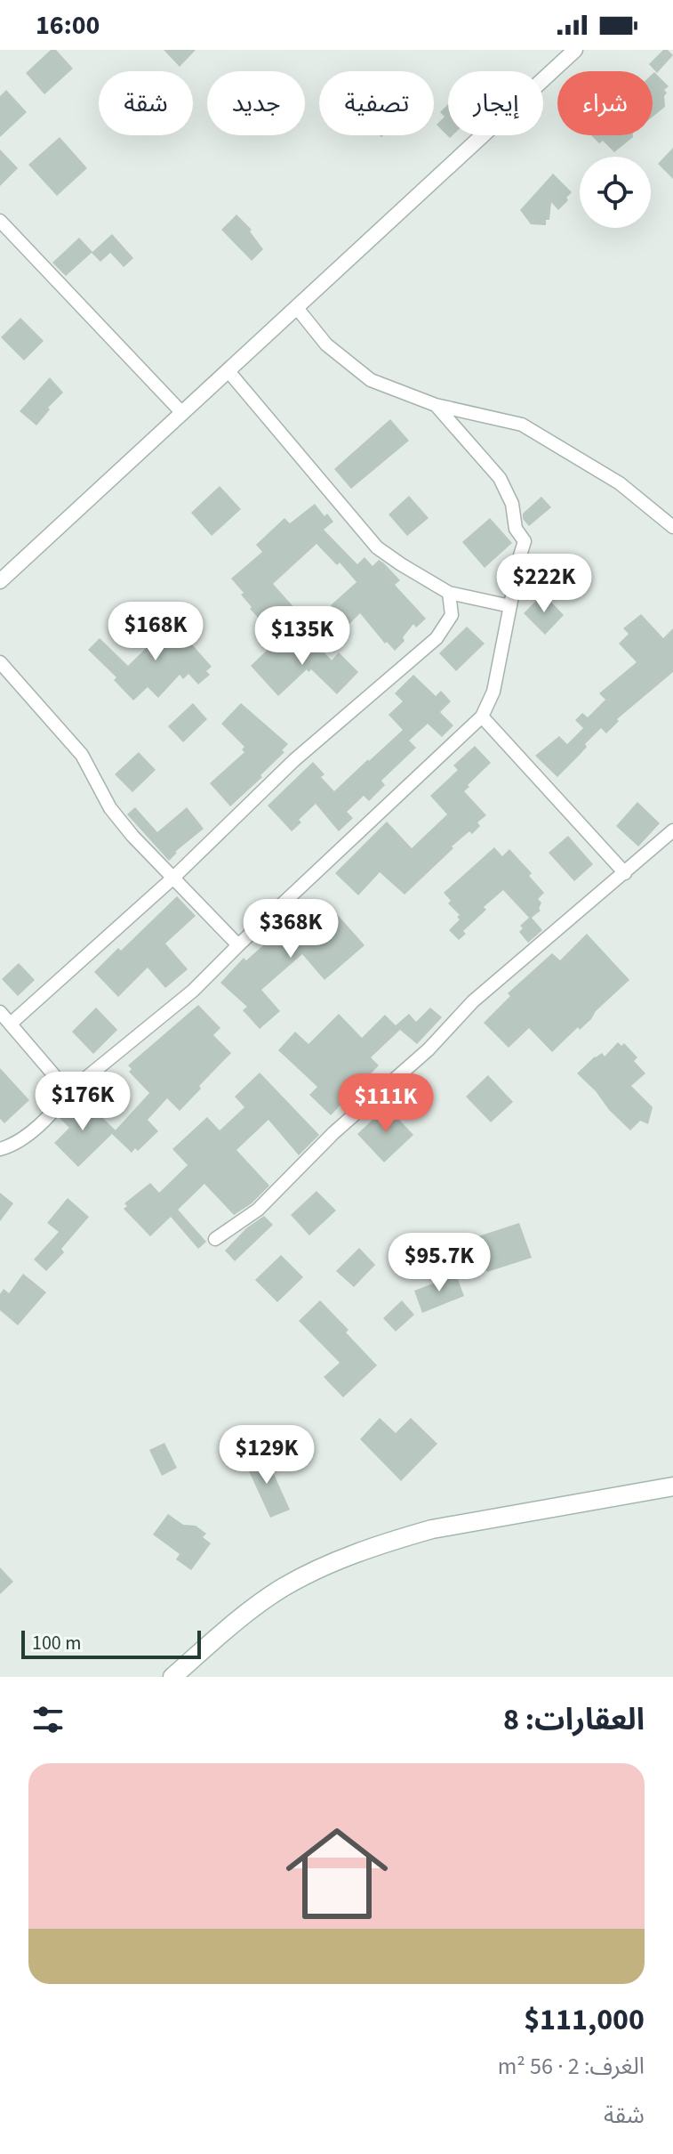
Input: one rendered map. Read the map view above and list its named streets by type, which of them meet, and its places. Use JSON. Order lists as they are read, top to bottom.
{
  "scale_bar": "100 m",
  "page": {
    "status": "16:00",
    "chip": [
      "شراء",
      "إيجار",
      "تصفية",
      "جديد",
      "شقة"
    ],
    "price": [
      "$222K",
      "$168K",
      "$135K",
      "$368K",
      "$176K",
      "$111K",
      "$95.7K",
      "$129K"
    ],
    "scale": "100 m",
    "heading": "العقارات: 8",
    "list": [
      {
        "name": "$111,000",
        "note": "الغرف: 2 · 56 m² · شقة"
      }
    ]
  }
}
